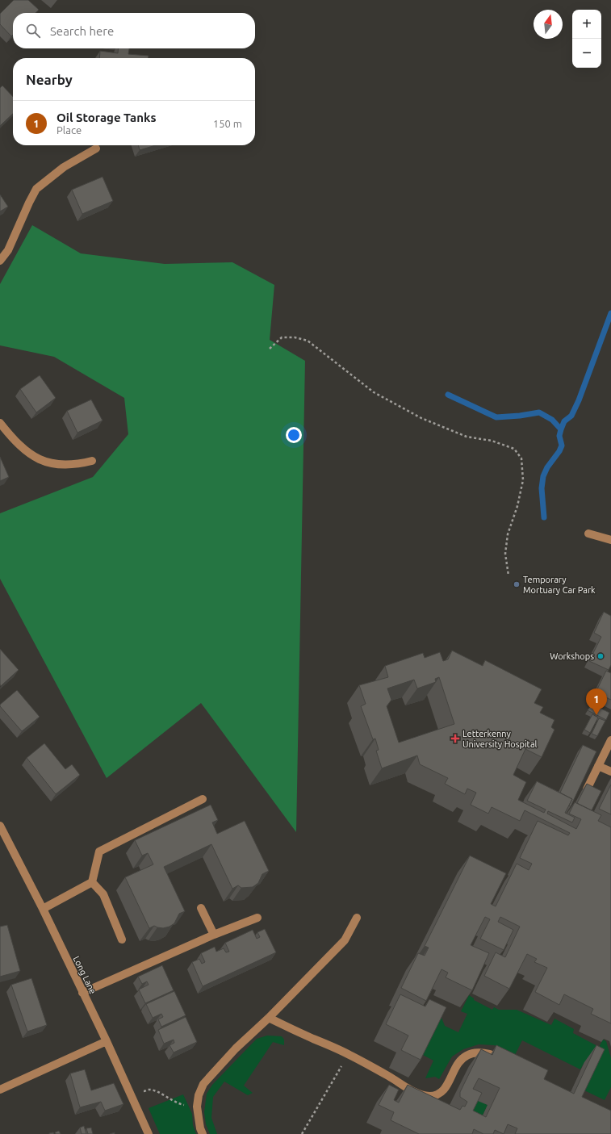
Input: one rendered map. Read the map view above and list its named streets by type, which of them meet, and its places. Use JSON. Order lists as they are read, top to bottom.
{
  "streets": {
    "street": ["Long Lane"]
  },
  "places": {
    "other": ["Temporary Mortuary Car Park", "Workshops"],
    "health": ["Letterkenny University Hospital"]
  },
  "north": "top",
  "page": {
    "map_buttons": ["+", "−"],
    "search": "Search here",
    "heading": "Nearby",
    "list": [
      {
        "mark": "1",
        "name": "Oil Storage Tanks",
        "note": "Place",
        "value": "150 m"
      }
    ],
    "pins": "1"
  }
}
